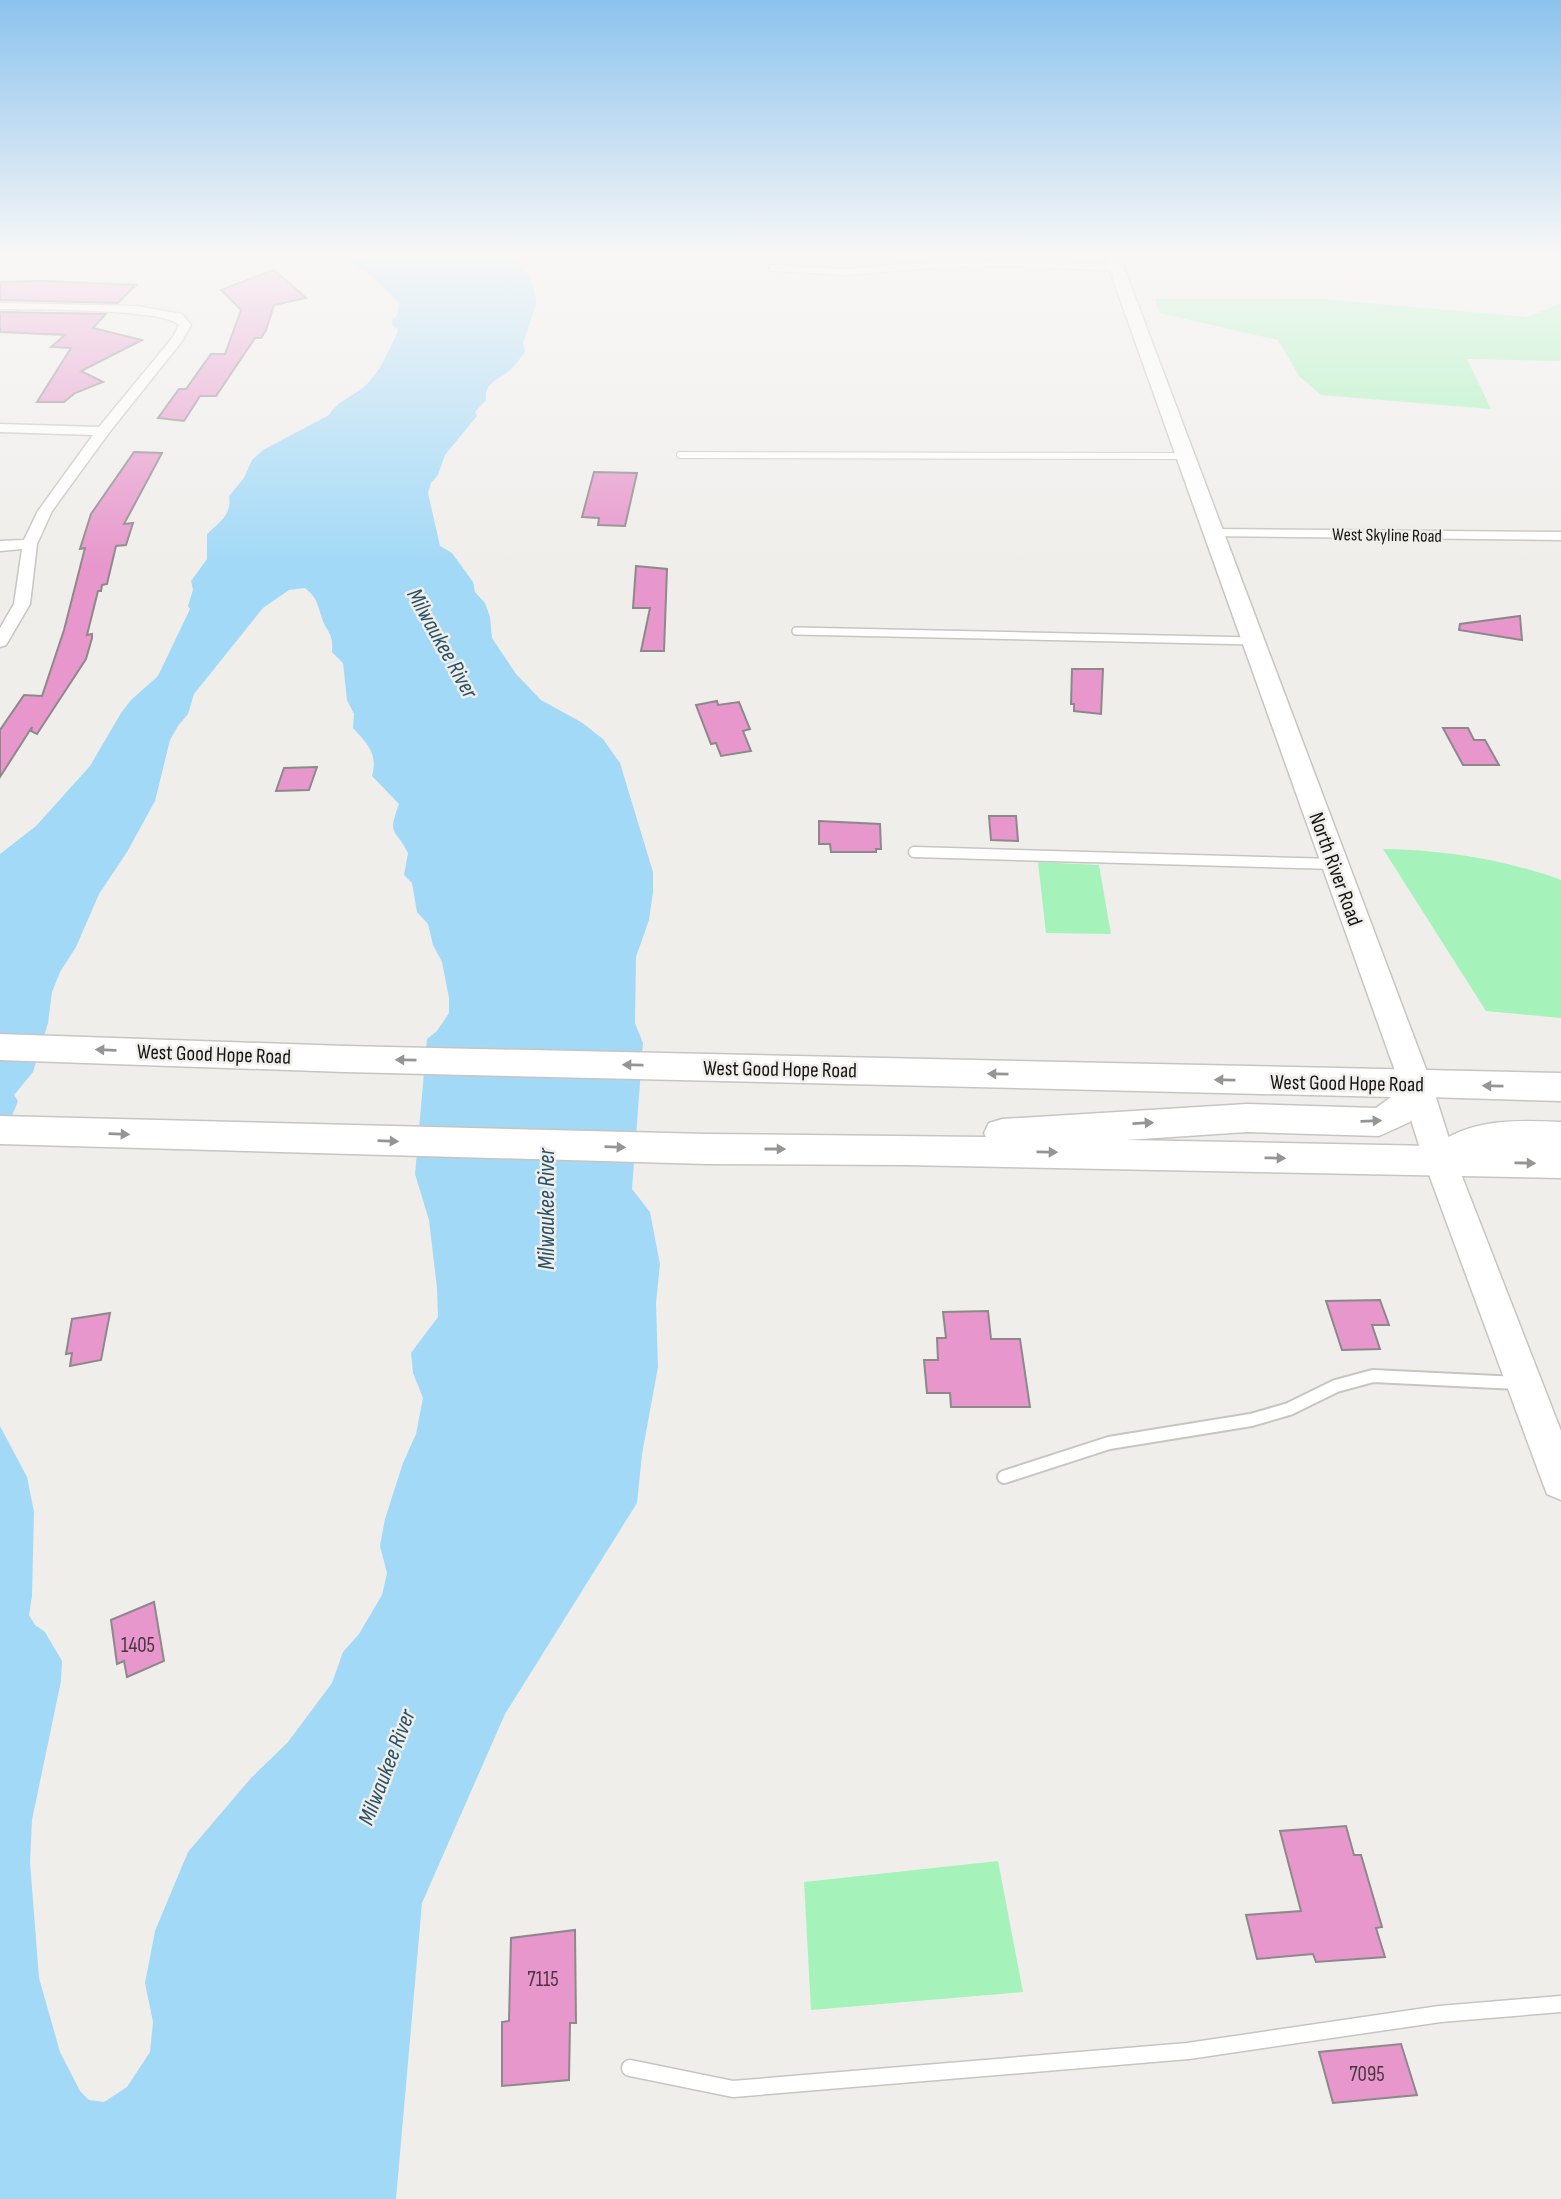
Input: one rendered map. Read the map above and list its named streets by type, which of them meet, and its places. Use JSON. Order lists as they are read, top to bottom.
{
  "streets": {
    "main road": ["West Good Hope Road"],
    "street": ["West Skyline Road", "North River Road"]
  },
  "crossings": [
    ["West Skyline Road", "North River Road"],
    ["North River Road", "West Good Hope Road"]
  ],
  "water": ["Milwaukee River"],
  "house_numbers": ["1405", "7115", "7095"]
}
